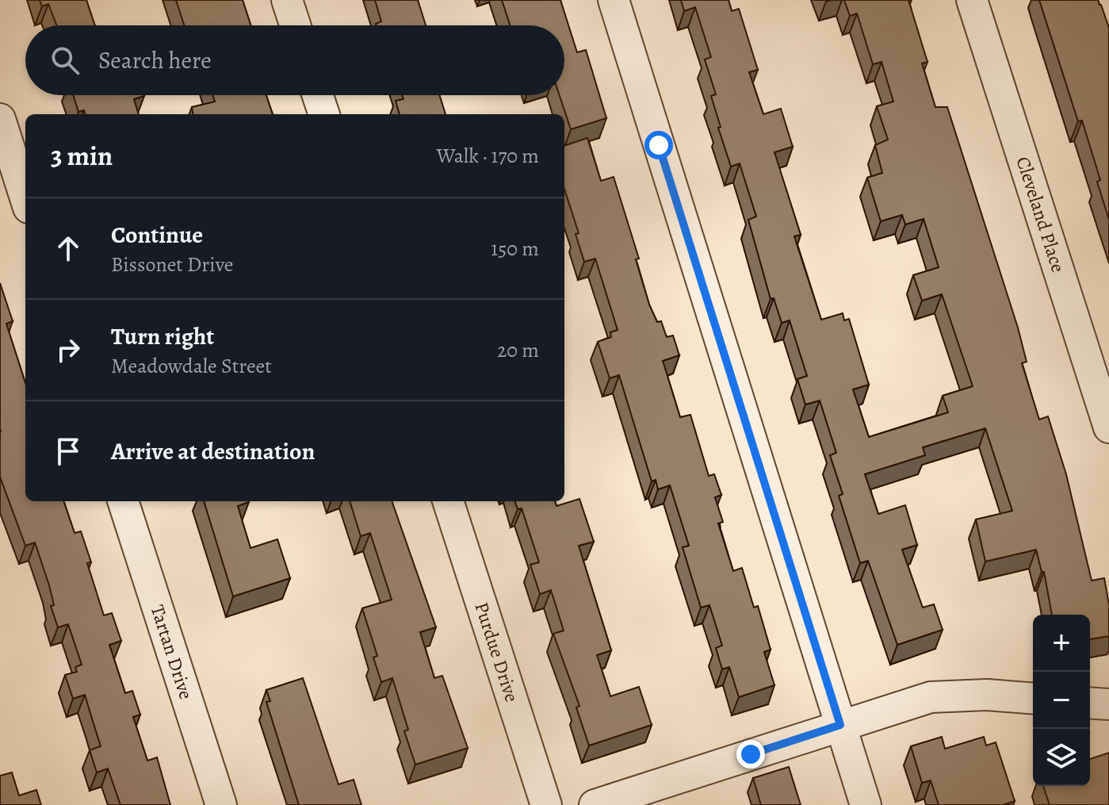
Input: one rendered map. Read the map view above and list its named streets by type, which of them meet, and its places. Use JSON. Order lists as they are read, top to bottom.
{
  "streets": {
    "street": ["Cleveland Place", "Tartan Drive", "Purdue Drive"]
  },
  "page": {
    "search": "Search here",
    "heading": ["3 min", "Walk · 170 m"],
    "list": [
      ["Continue", "Bissonet Drive", "150 m"],
      ["Turn right", "Meadowdale Street", "20 m"],
      "Arrive at destination"
    ],
    "map_buttons": ["+", "−"]
  }
}
